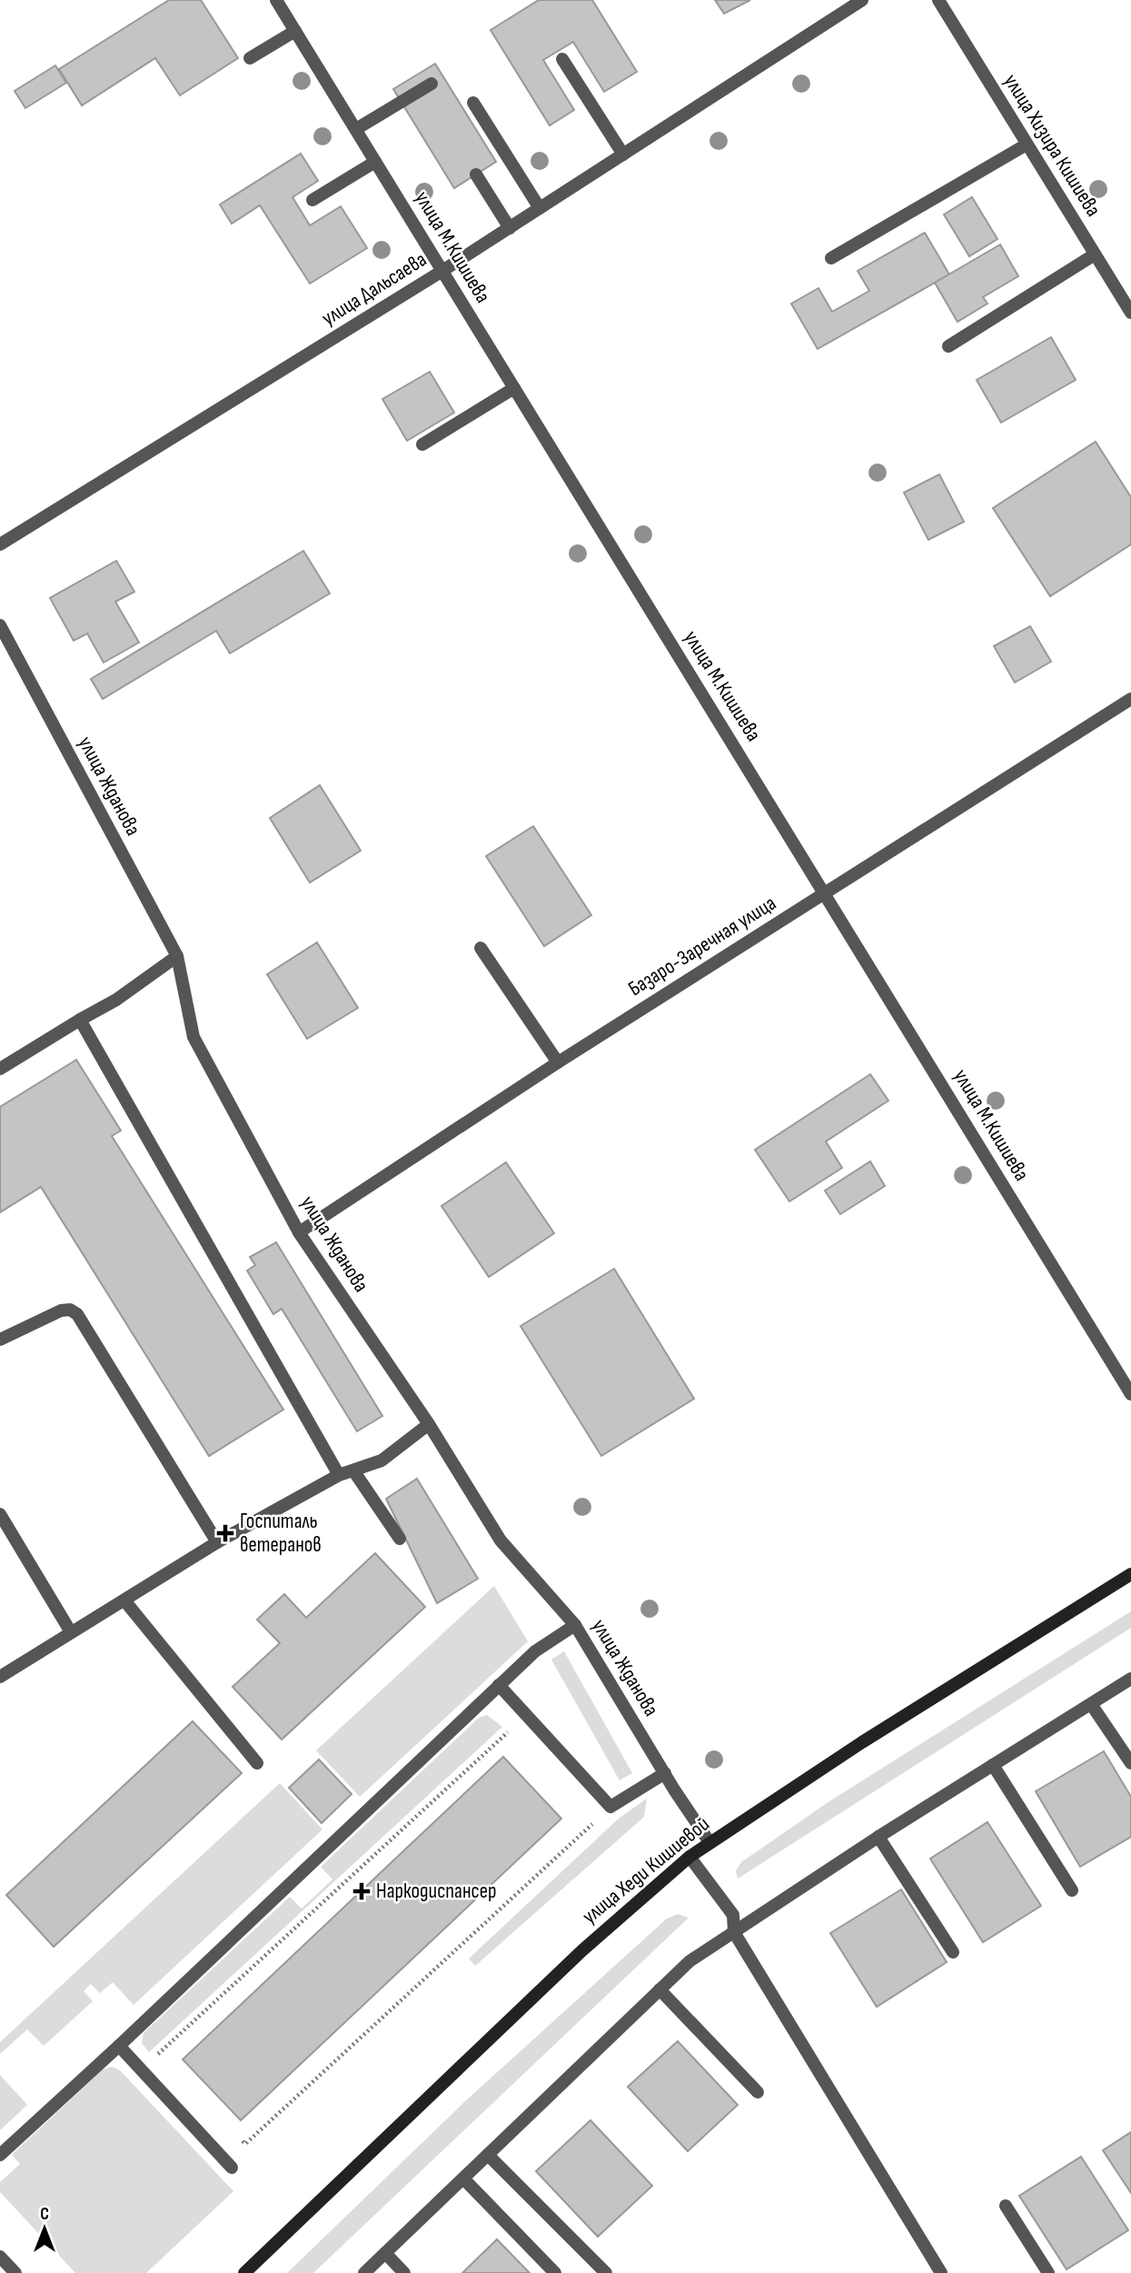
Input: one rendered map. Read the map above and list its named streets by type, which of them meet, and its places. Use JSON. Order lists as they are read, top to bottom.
{
  "streets": {
    "main road": ["улица Хеди Кишиевой"],
    "street": [
      "улица Хизира Кишиева",
      "улица М.Кишиева",
      "улица Дальсаева",
      "улица Жданова",
      "Базаро-Заречная улица"
    ]
  },
  "crossings": [
    ["улица М.Кишиева", "улица Дальсаева"],
    ["улица М.Кишиева", "Базаро-Заречная улица"],
    ["улица Жданова", "Базаро-Заречная улица"],
    ["улица Жданова", "улица Хеди Кишиевой"]
  ],
  "places": {
    "health": ["Госпиталь ветеранов", "Наркодиспансер"]
  },
  "north": "top"
}
